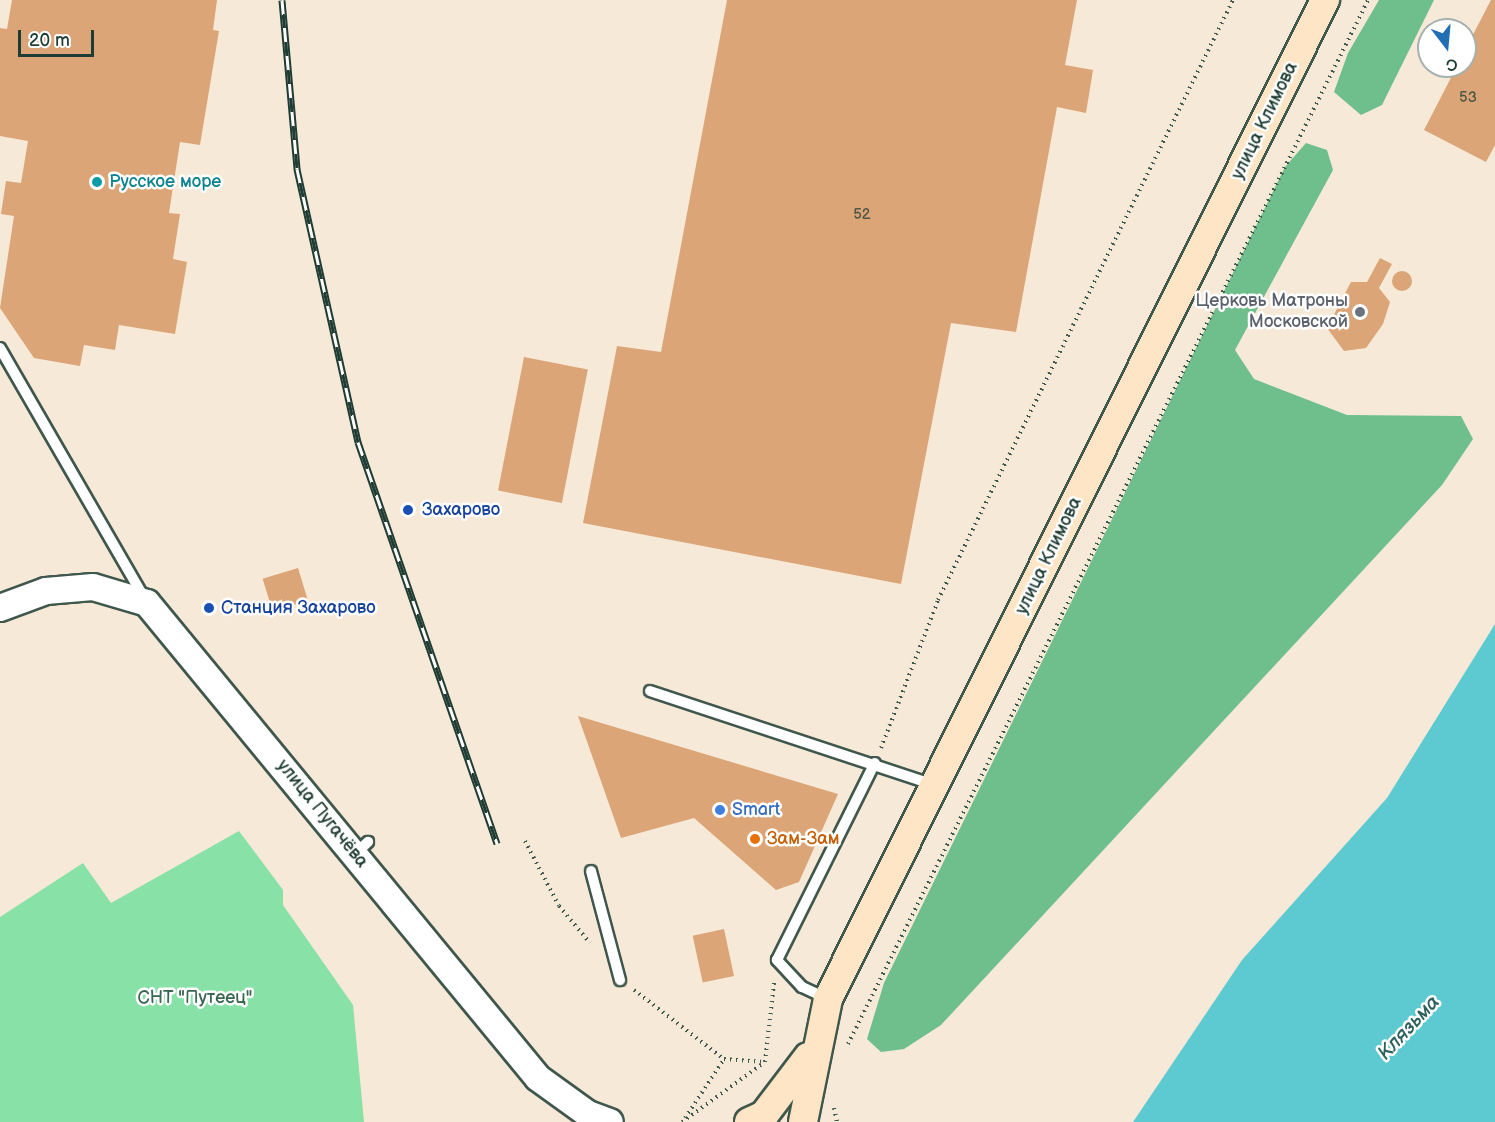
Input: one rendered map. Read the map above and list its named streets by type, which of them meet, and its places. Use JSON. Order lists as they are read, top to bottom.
{
  "streets": {
    "main road": ["улица Климова"],
    "street": ["улица Пугачёва"]
  },
  "water": ["Клязьма"],
  "parks": ["СНТ \"Путеец\""],
  "places": [
    "Русское море",
    "Церковь Матроны Московской",
    "Захарово",
    "Станция Захарово",
    "Smart",
    "Зам-Зам"
  ],
  "house_numbers": ["53", "52"],
  "scale_bar": "20 m",
  "north": "bottom"
}
